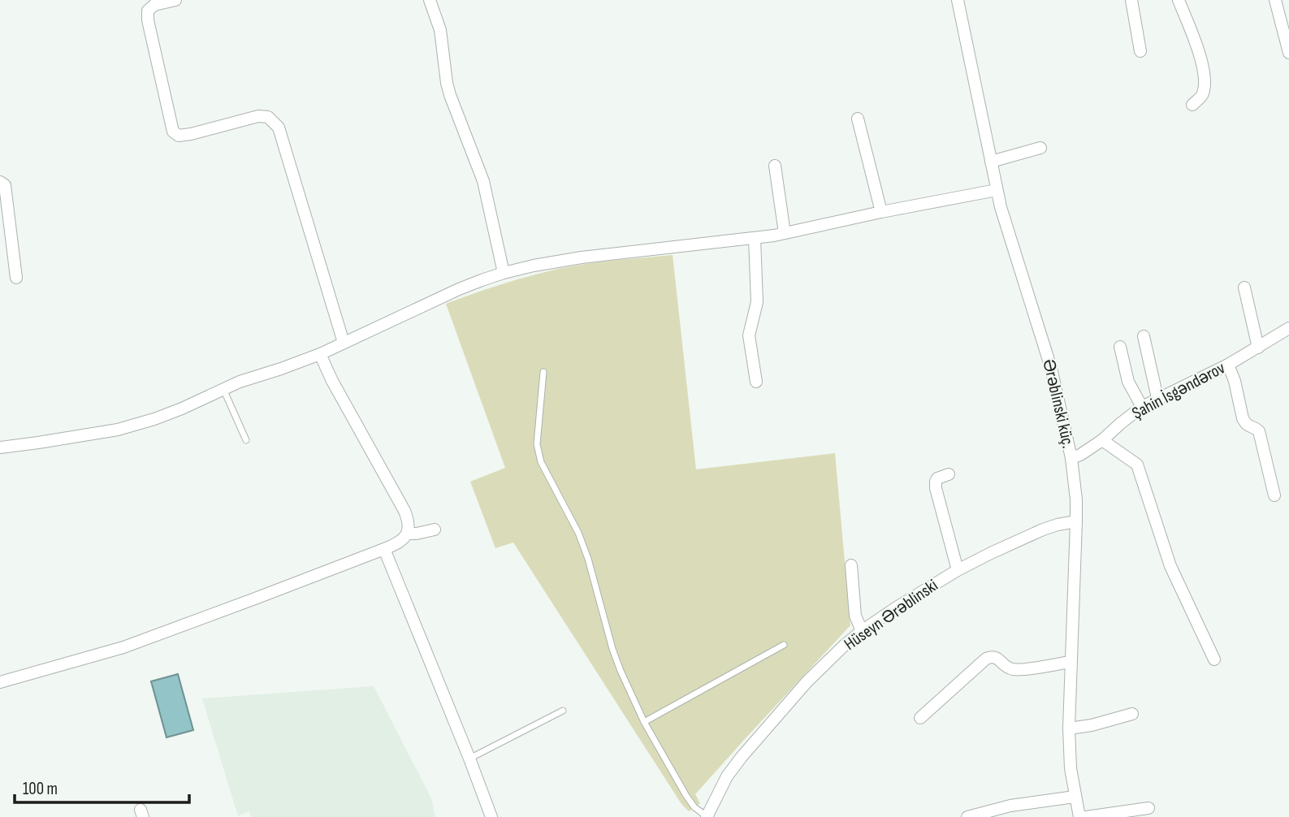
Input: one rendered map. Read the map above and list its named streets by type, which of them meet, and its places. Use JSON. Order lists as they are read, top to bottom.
{
  "streets": {
    "street": ["Şahin İsgəndərov", "Ərəblinski küç.", "Hüseyn Ərəblinski"]
  },
  "crossings": [
    ["Şahin İsgəndərov", "Ərəblinski küç."],
    ["Ərəblinski küç.", "Hüseyn Ərəblinski"]
  ],
  "scale_bar": "100 m"
}
